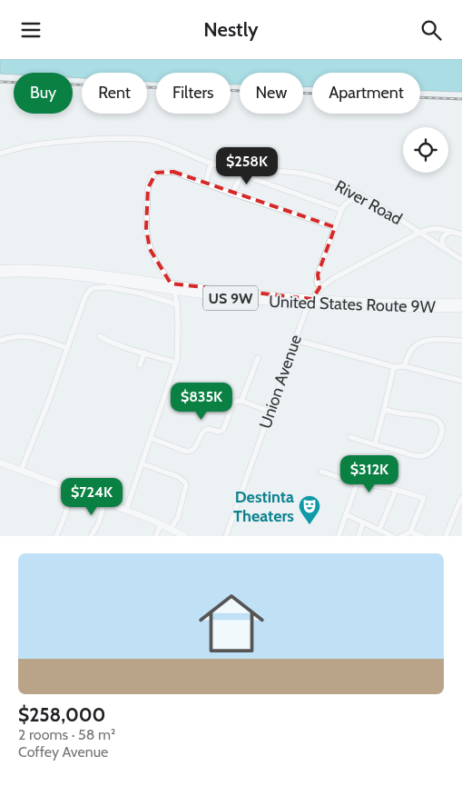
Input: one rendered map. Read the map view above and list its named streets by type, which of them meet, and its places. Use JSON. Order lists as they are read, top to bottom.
{
  "streets": {
    "highway": ["US 9W", "United States Route 9W"],
    "street": ["River Road", "Union Avenue"]
  },
  "crossings": [
    ["United States Route 9W", "Union Avenue"]
  ],
  "places": {
    "theatre": ["Destinta Theaters"]
  },
  "page": {
    "header": "Nestly",
    "chip": [
      "Buy",
      "Rent",
      "Filters",
      "New",
      "Apartment"
    ],
    "price": [
      "$258K",
      "$835K",
      "$312K",
      "$724K"
    ],
    "list": [
      {
        "name": "$258,000",
        "note": "2 rooms · 58 m² · Coffey Avenue"
      }
    ]
  }
}
